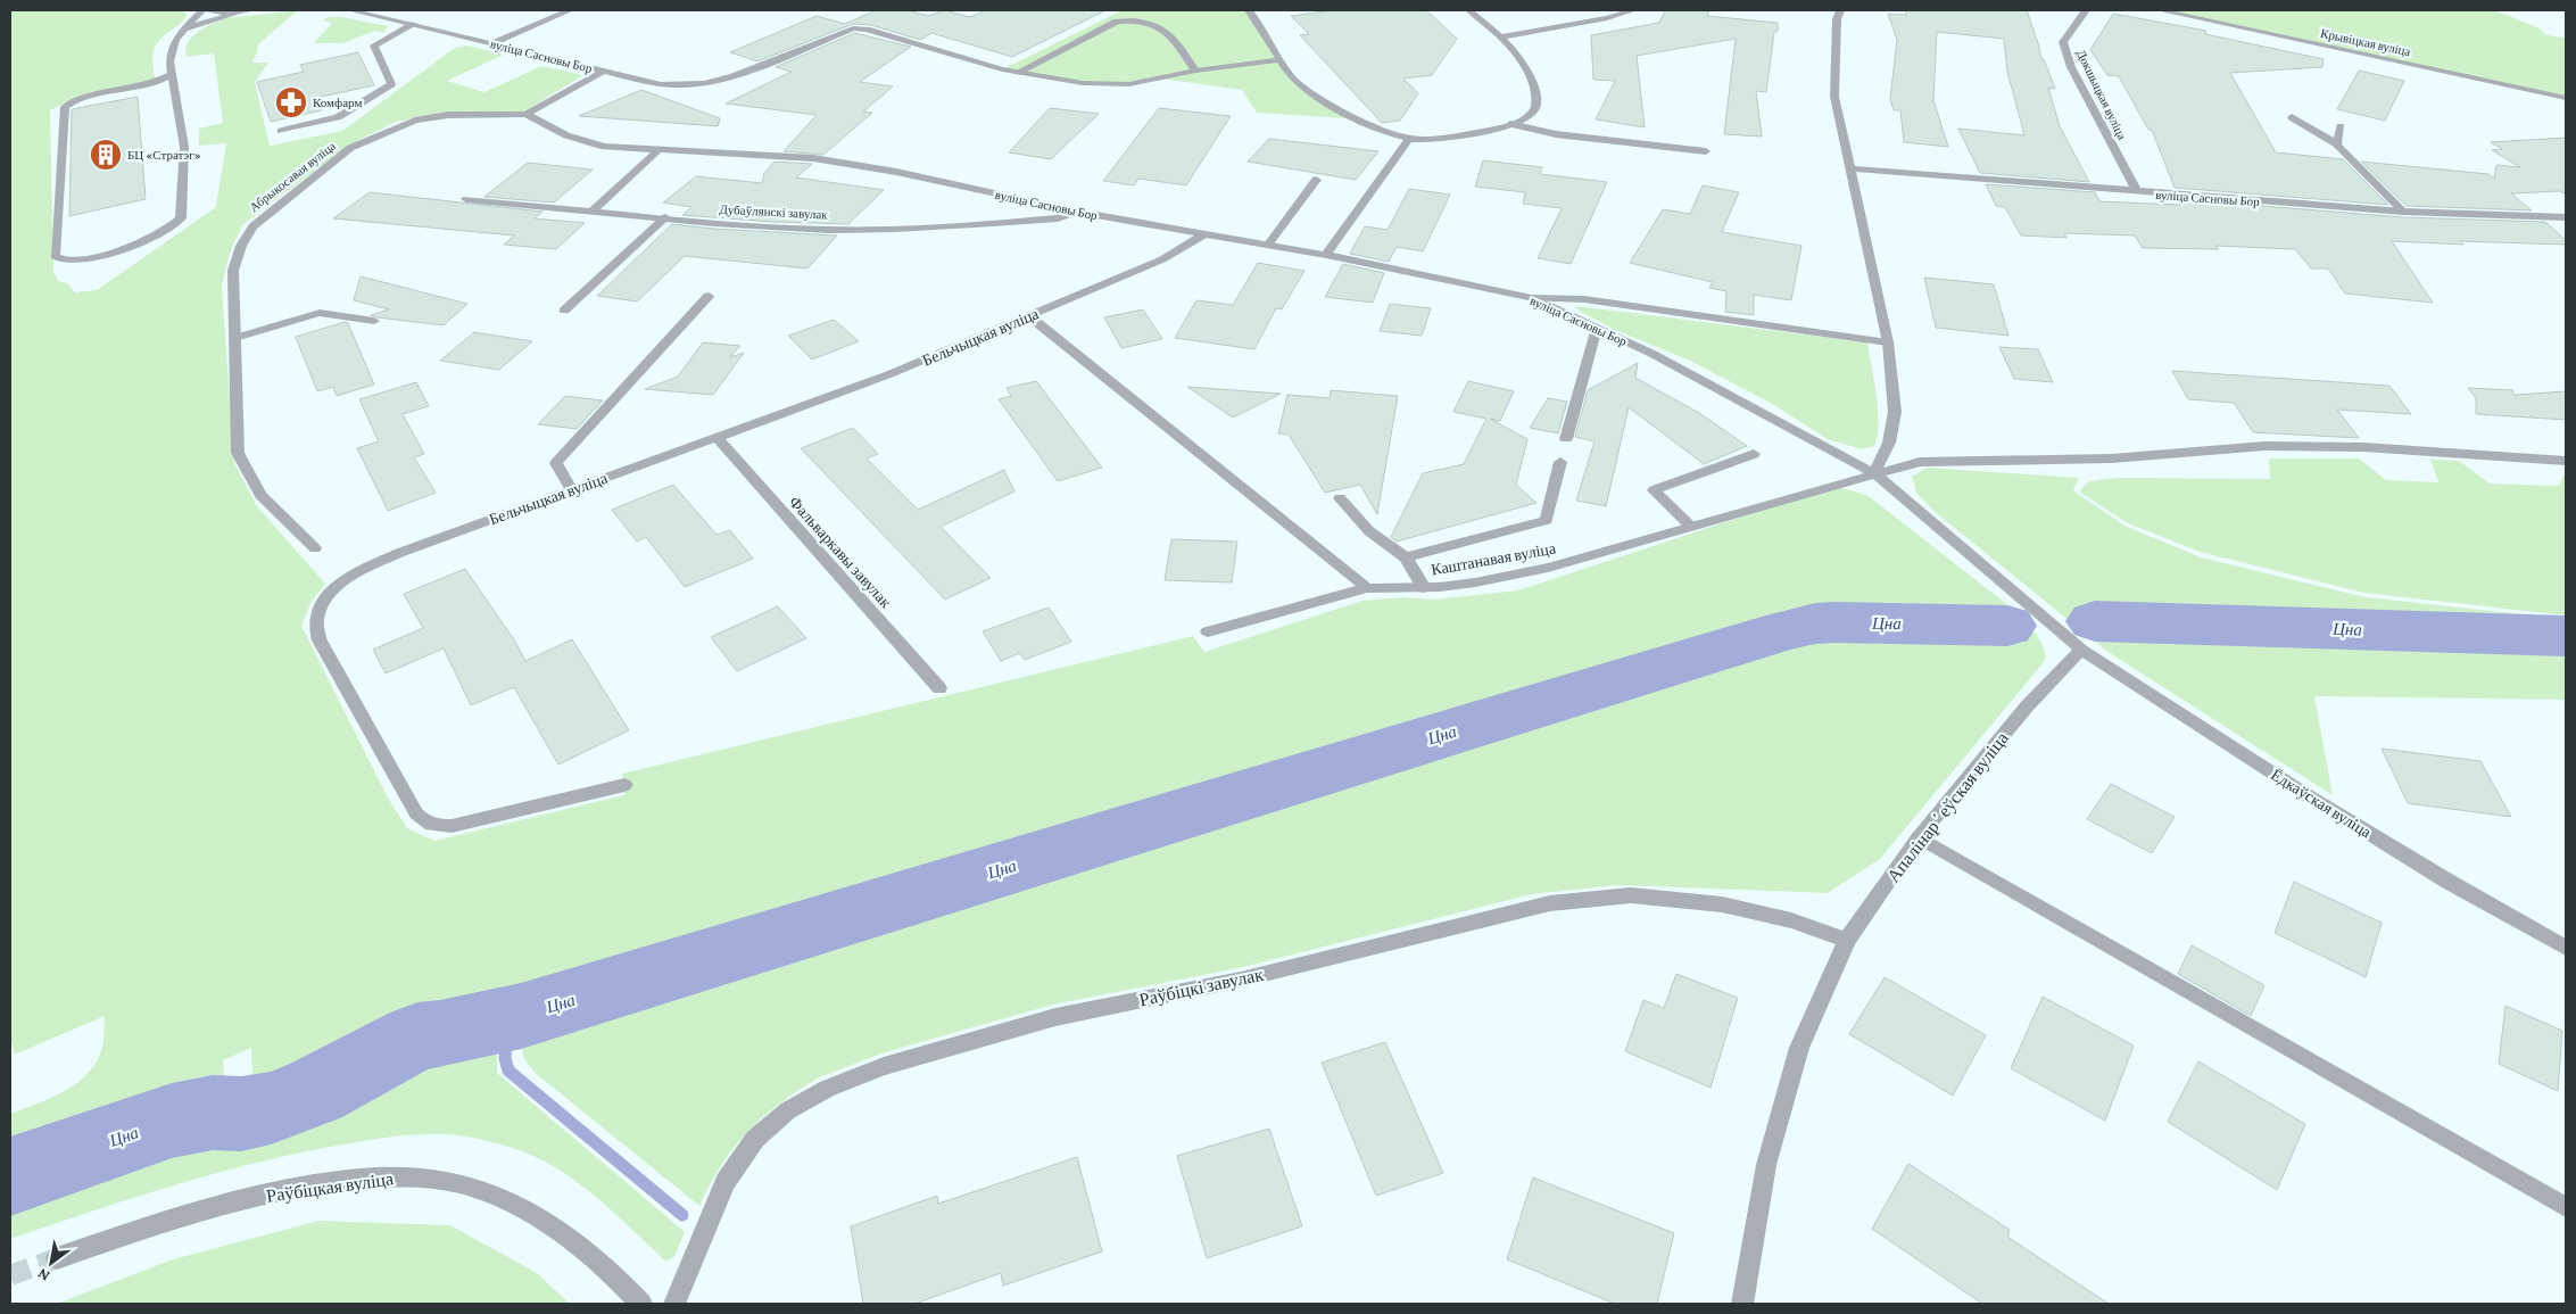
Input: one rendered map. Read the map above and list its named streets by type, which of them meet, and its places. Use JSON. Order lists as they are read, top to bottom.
{
  "streets": {
    "street": [
      "Крывіцкая вуліца",
      "вуліца Сасновы Бор",
      "Докшыцкая вуліца",
      "Абрыкосавая вуліца",
      "Дубаўлянскі завулак",
      "Бельчыцкая вуліца",
      "Фальваркавы завулак",
      "Каштанавая вуліца",
      "Ёдкаўская вуліца",
      "Апалінарʼеўская вуліца",
      "Раўбіцкі завулак",
      "Раўбіцкая вуліца"
    ]
  },
  "crossings": [
    ["вуліца Сасновы Бор", "Докшыцкая вуліца"],
    ["вуліца Сасновы Бор", "Абрыкосавая вуліца"],
    ["вуліца Сасновы Бор", "Дубаўлянскі завулак"],
    ["вуліца Сасновы Бор", "Бельчыцкая вуліца"],
    ["вуліца Сасновы Бор", "Каштанавая вуліца"],
    ["вуліца Сасновы Бор", "Ёдкаўская вуліца"],
    ["вуліца Сасновы Бор", "Апалінарʼеўская вуліца"],
    ["Бельчыцкая вуліца", "Фальваркавы завулак"],
    ["Ёдкаўская вуліца", "Апалінарʼеўская вуліца"],
    ["Апалінарʼеўская вуліца", "Раўбіцкі завулак"]
  ],
  "water": ["Цна"],
  "places": {
    "pharmacy": ["Комфарм"],
    "building": ["БЦ «Стратэг»"]
  },
  "north": "bottom left"
}
